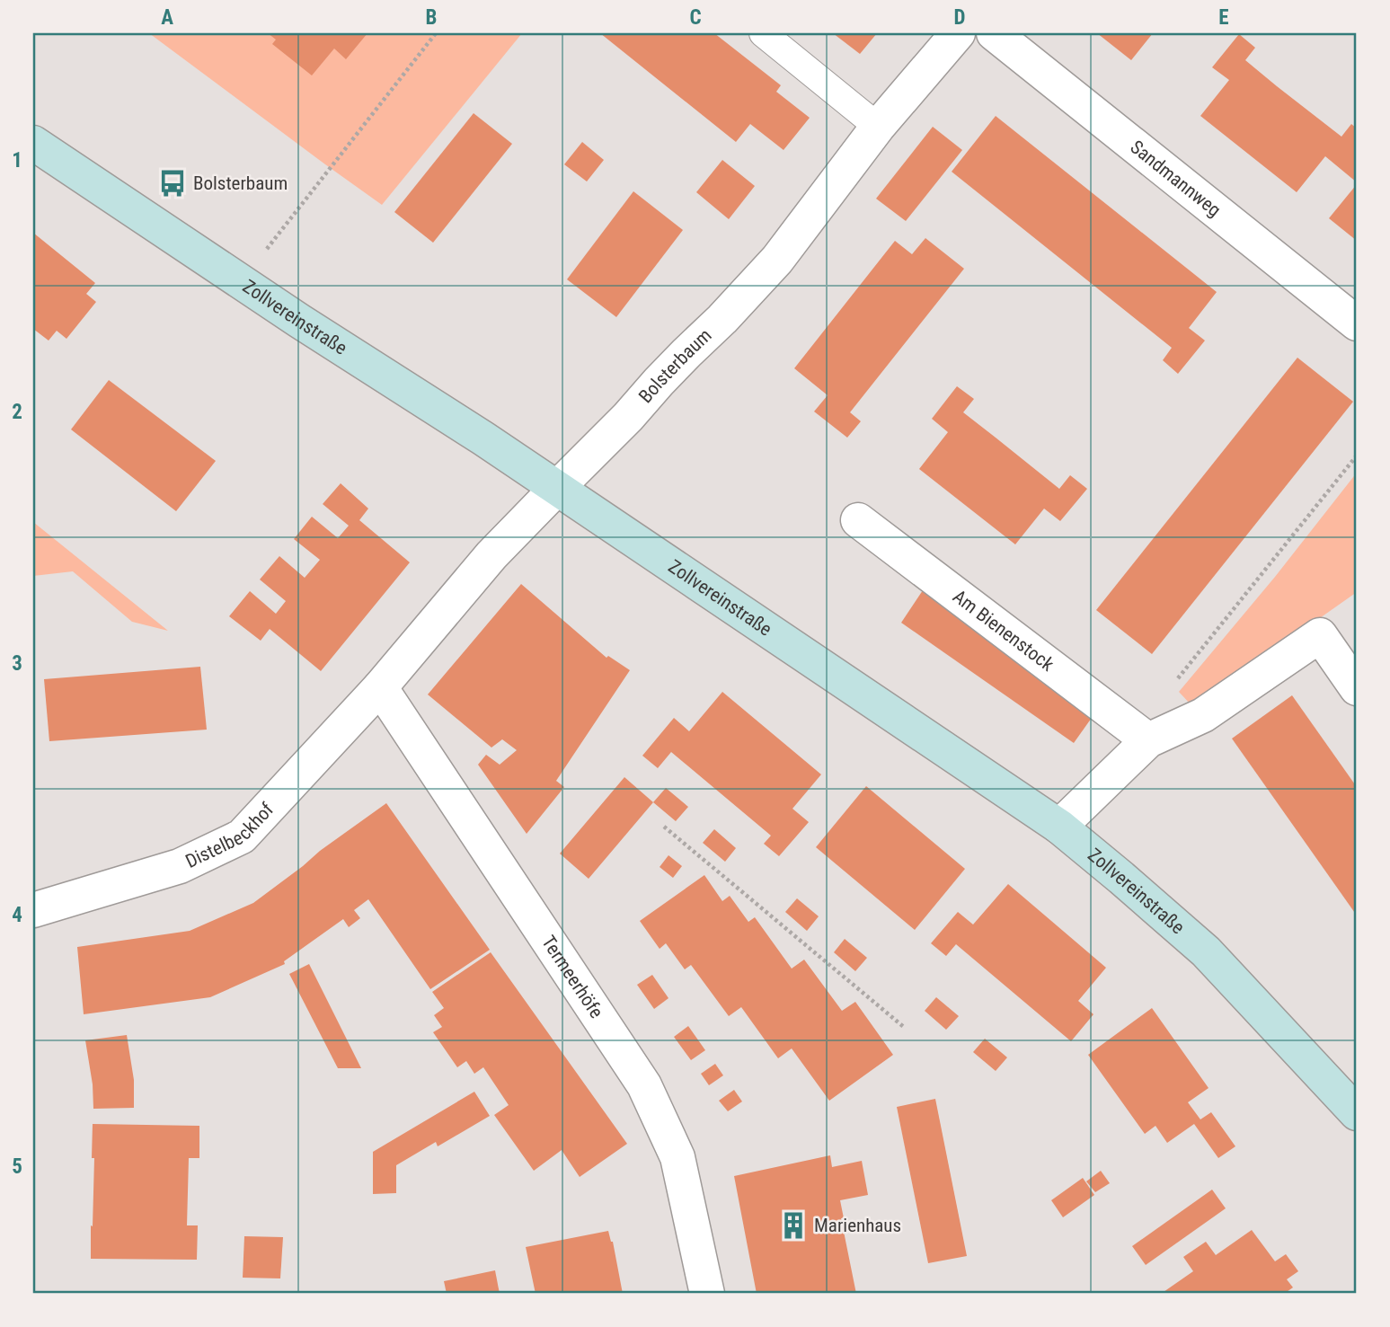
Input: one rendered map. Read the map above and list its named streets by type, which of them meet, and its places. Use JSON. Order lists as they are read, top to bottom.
{
  "streets": {
    "main road": ["Zollvereinstraße"],
    "street": [
      "Sandmannweg",
      "Bolsterbaum",
      "Am Bienenstock",
      "Distelbeckhof",
      "Termeerhöfe"
    ]
  },
  "crossings": [
    ["Zollvereinstraße", "Bolsterbaum"],
    ["Bolsterbaum", "Distelbeckhof"],
    ["Bolsterbaum", "Termeerhöfe"],
    ["Distelbeckhof", "Termeerhöfe"]
  ],
  "places": {
    "bus stop": ["Bolsterbaum"],
    "building": ["Marienhaus"]
  },
  "grid": {
    "columns": [
      "A",
      "B",
      "C",
      "D",
      "E"
    ],
    "rows": [
      "1",
      "2",
      "3",
      "4",
      "5"
    ]
  }
}
